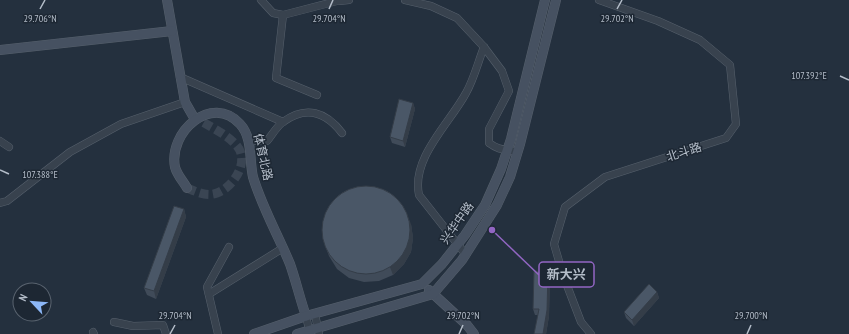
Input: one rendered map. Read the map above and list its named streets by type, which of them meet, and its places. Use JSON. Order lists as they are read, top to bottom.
{
  "streets": {
    "main road": ["体育北路", "兴华中路"],
    "street": ["北斗路"]
  },
  "crossings": [
    ["体育北路", "兴华中路"]
  ],
  "places": ["新大兴"],
  "north": "top left",
  "coordinates": [
    "29.706°N",
    "29.704°N",
    "29.702°N",
    "107.392°E",
    "107.388°E",
    "29.700°N"
  ]
}
